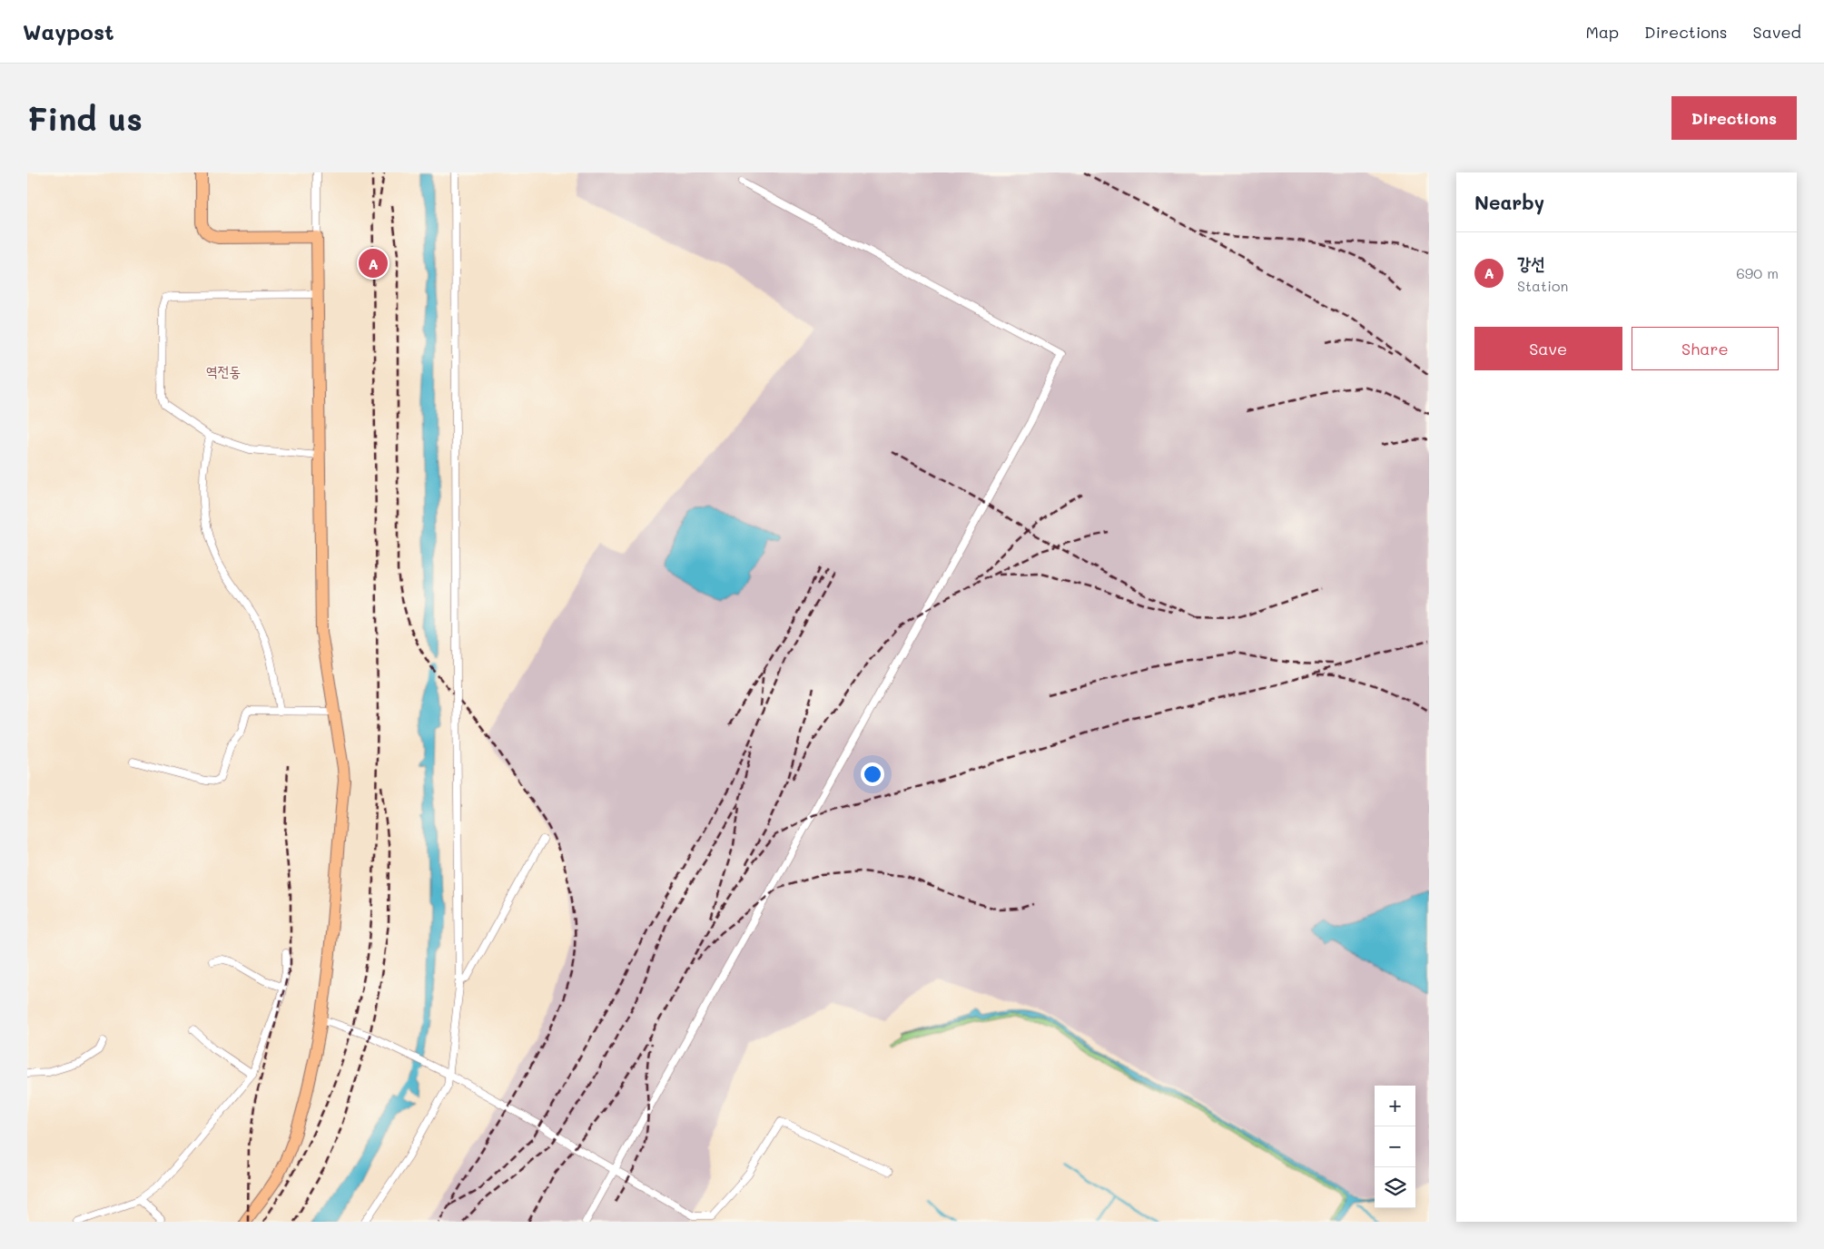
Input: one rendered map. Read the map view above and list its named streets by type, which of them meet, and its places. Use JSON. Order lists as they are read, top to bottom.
{
  "districts": ["역전동"],
  "page": {
    "header": "Waypost",
    "nav": ["Map", "Directions", "Saved"],
    "buttons": [
      "Directions",
      ["Save", "Share"]
    ],
    "title": "Find us",
    "heading": "Nearby",
    "list": [
      {
        "mark": "A",
        "name": "강선",
        "note": "Station",
        "value": "690 m"
      }
    ],
    "pins": "A",
    "map_buttons": ["+", "−"]
  }
}
